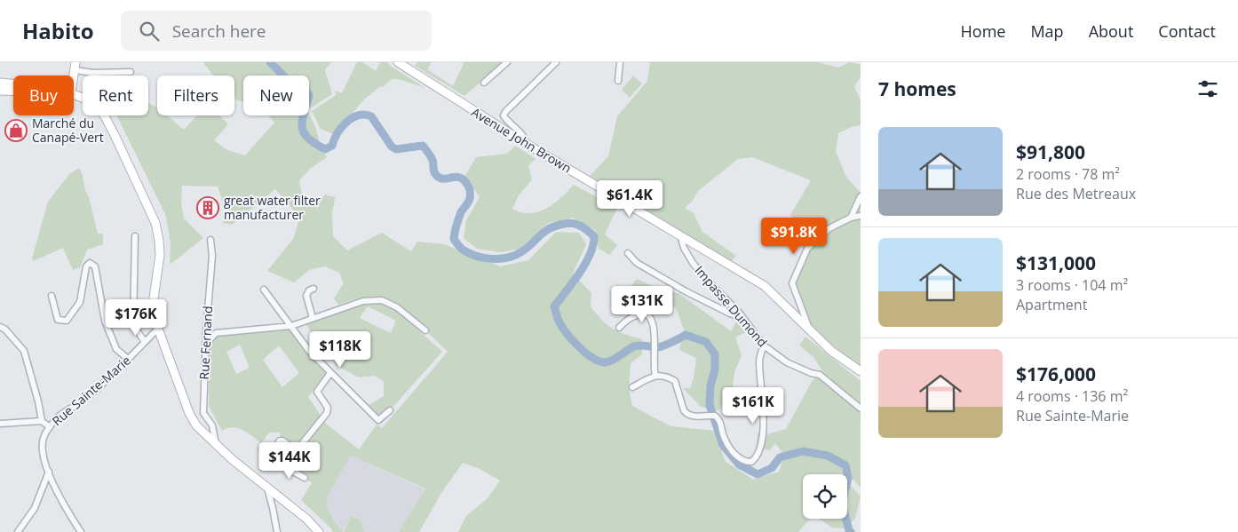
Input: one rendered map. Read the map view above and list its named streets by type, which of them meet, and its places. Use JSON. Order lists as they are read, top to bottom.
{
  "streets": {
    "street": [
      "Avenue John Brown",
      "Impasse Dumond",
      "Rue Fernand",
      "Rue Sainte-Marie"
    ]
  },
  "crossings": [
    ["Avenue John Brown", "Impasse Dumond"]
  ],
  "places": {
    "shop": ["Marché du Canapé-Vert"],
    "building": ["great water filter manufacturer"]
  },
  "page": {
    "header": "Habito",
    "search": "Search here",
    "nav": [
      "Home",
      "Map",
      "About",
      "Contact"
    ],
    "heading": "7 homes",
    "chip": [
      "Buy",
      "Rent",
      "Filters",
      "New"
    ],
    "list": [
      {
        "name": "$91,800",
        "note": "2 rooms · 78 m² · Rue des Metreaux"
      },
      {
        "name": "$131,000",
        "note": "3 rooms · 104 m² · Apartment"
      },
      {
        "name": "$176,000",
        "note": "4 rooms · 136 m² · Rue Sainte-Marie"
      }
    ],
    "price": [
      "$61.4K",
      "$91.8K",
      "$131K",
      "$176K",
      "$118K",
      "$161K",
      "$144K"
    ]
  }
}
